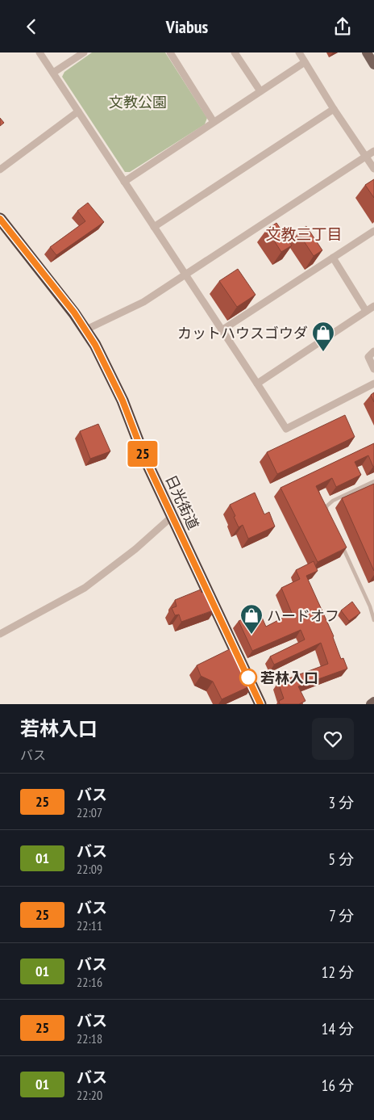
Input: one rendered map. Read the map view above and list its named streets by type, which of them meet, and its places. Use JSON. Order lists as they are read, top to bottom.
{
  "streets": {
    "highway": ["日光街道"]
  },
  "districts": ["文教三丁目"],
  "parks": ["文教公園"],
  "places": {
    "shop": ["カットハウスゴウダ", "ハードオフ"],
    "other": ["若林入口"]
  },
  "lines": ["bus line 25"],
  "page": {
    "header": "Viabus",
    "on_map": "25",
    "heading": ["若林入口", "バス"],
    "list": [
      {
        "mark": "25",
        "name": "バス",
        "note": "22:07",
        "value": "3 分"
      },
      {
        "mark": "01",
        "name": "バス",
        "note": "22:09",
        "value": "5 分"
      },
      {
        "mark": "25",
        "name": "バス",
        "note": "22:11",
        "value": "7 分"
      },
      {
        "mark": "01",
        "name": "バス",
        "note": "22:16",
        "value": "12 分"
      },
      {
        "mark": "25",
        "name": "バス",
        "note": "22:18",
        "value": "14 分"
      },
      {
        "mark": "01",
        "name": "バス",
        "note": "22:20",
        "value": "16 分"
      }
    ]
  }
}
